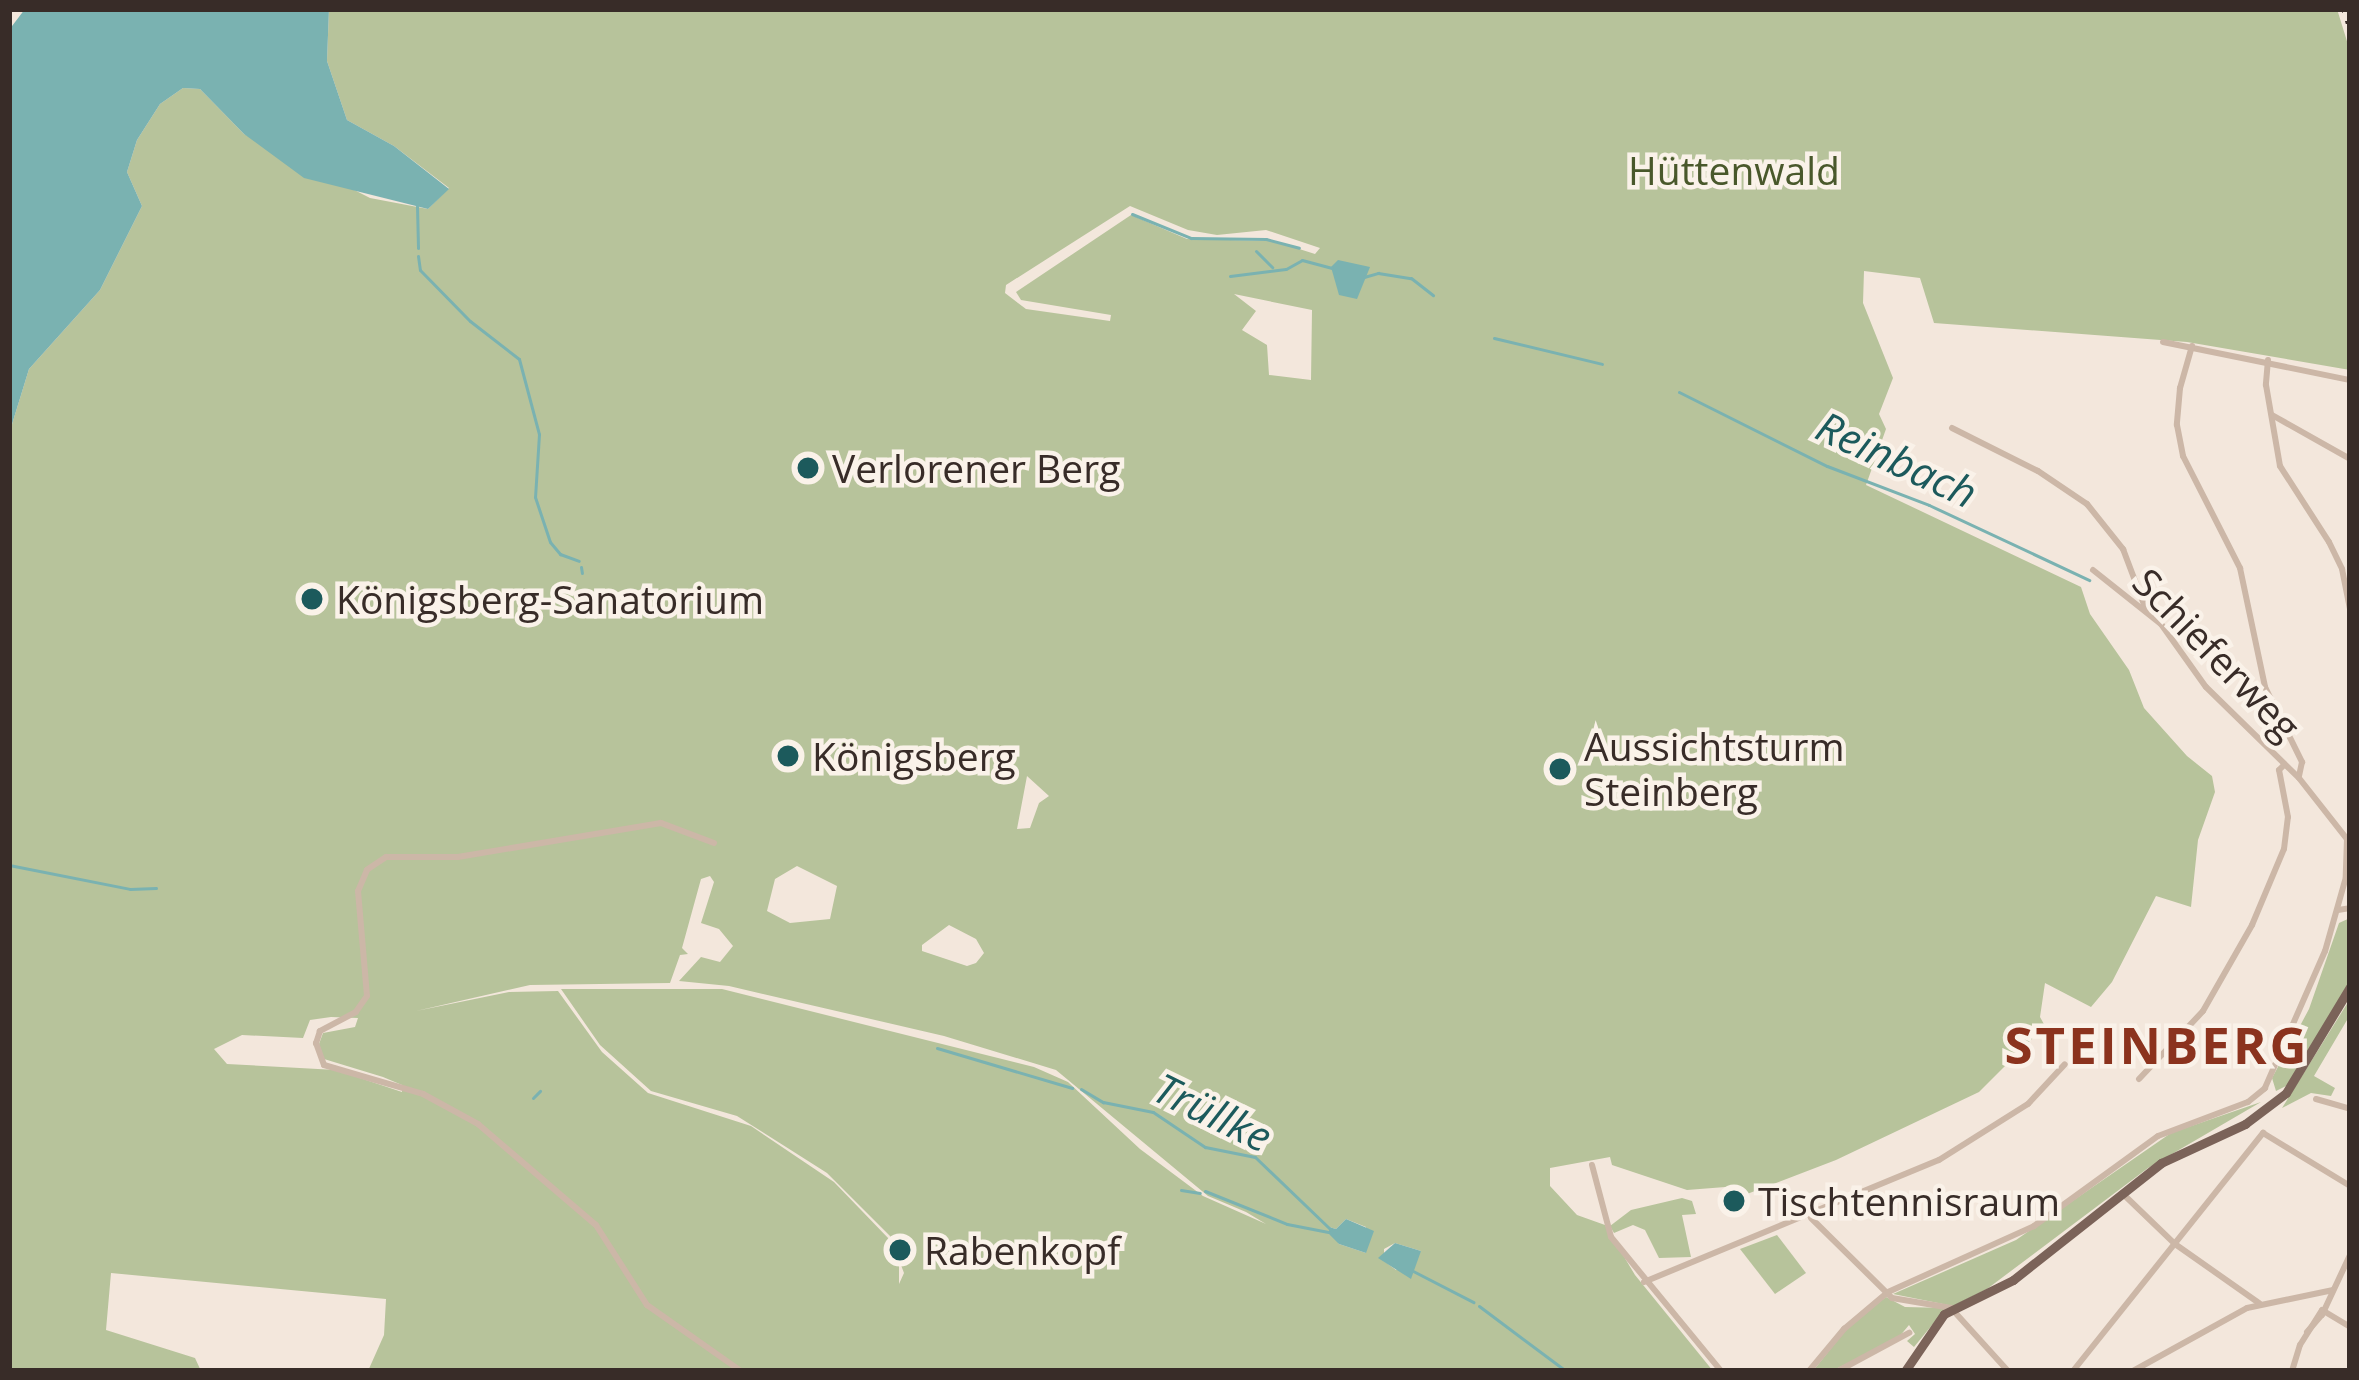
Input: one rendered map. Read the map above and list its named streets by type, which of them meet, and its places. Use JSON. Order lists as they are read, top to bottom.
{
  "streets": {
    "street": ["Schieferweg"]
  },
  "districts": ["STEINBERG"],
  "water": ["Reinbach", "Trüllke"],
  "parks": ["Hüttenwald"],
  "places": [
    "Verlorener Berg",
    "Königsberg-Sanatorium",
    "Königsberg",
    "Aussichtsturm Steinberg",
    "Tischtennisraum",
    "Rabenkopf"
  ]
}
